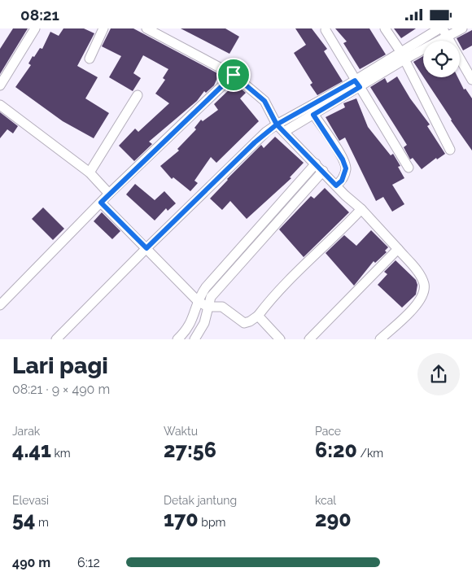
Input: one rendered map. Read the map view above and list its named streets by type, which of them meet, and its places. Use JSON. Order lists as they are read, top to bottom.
{
  "page": {
    "status": "08:21",
    "heading": ["Lari pagi", "08:21 · 9 × 490 m"],
    "stats": [
      ["Jarak", "4.41 km"],
      ["Waktu", "27:56"],
      ["Pace", "6:20 /km"],
      ["Elevasi", "54 m"],
      ["Detak jantung", "170 bpm"],
      ["kcal", "290"]
    ],
    "list": [
      {
        "name": "490 m",
        "note": "6:12"
      }
    ]
  }
}
